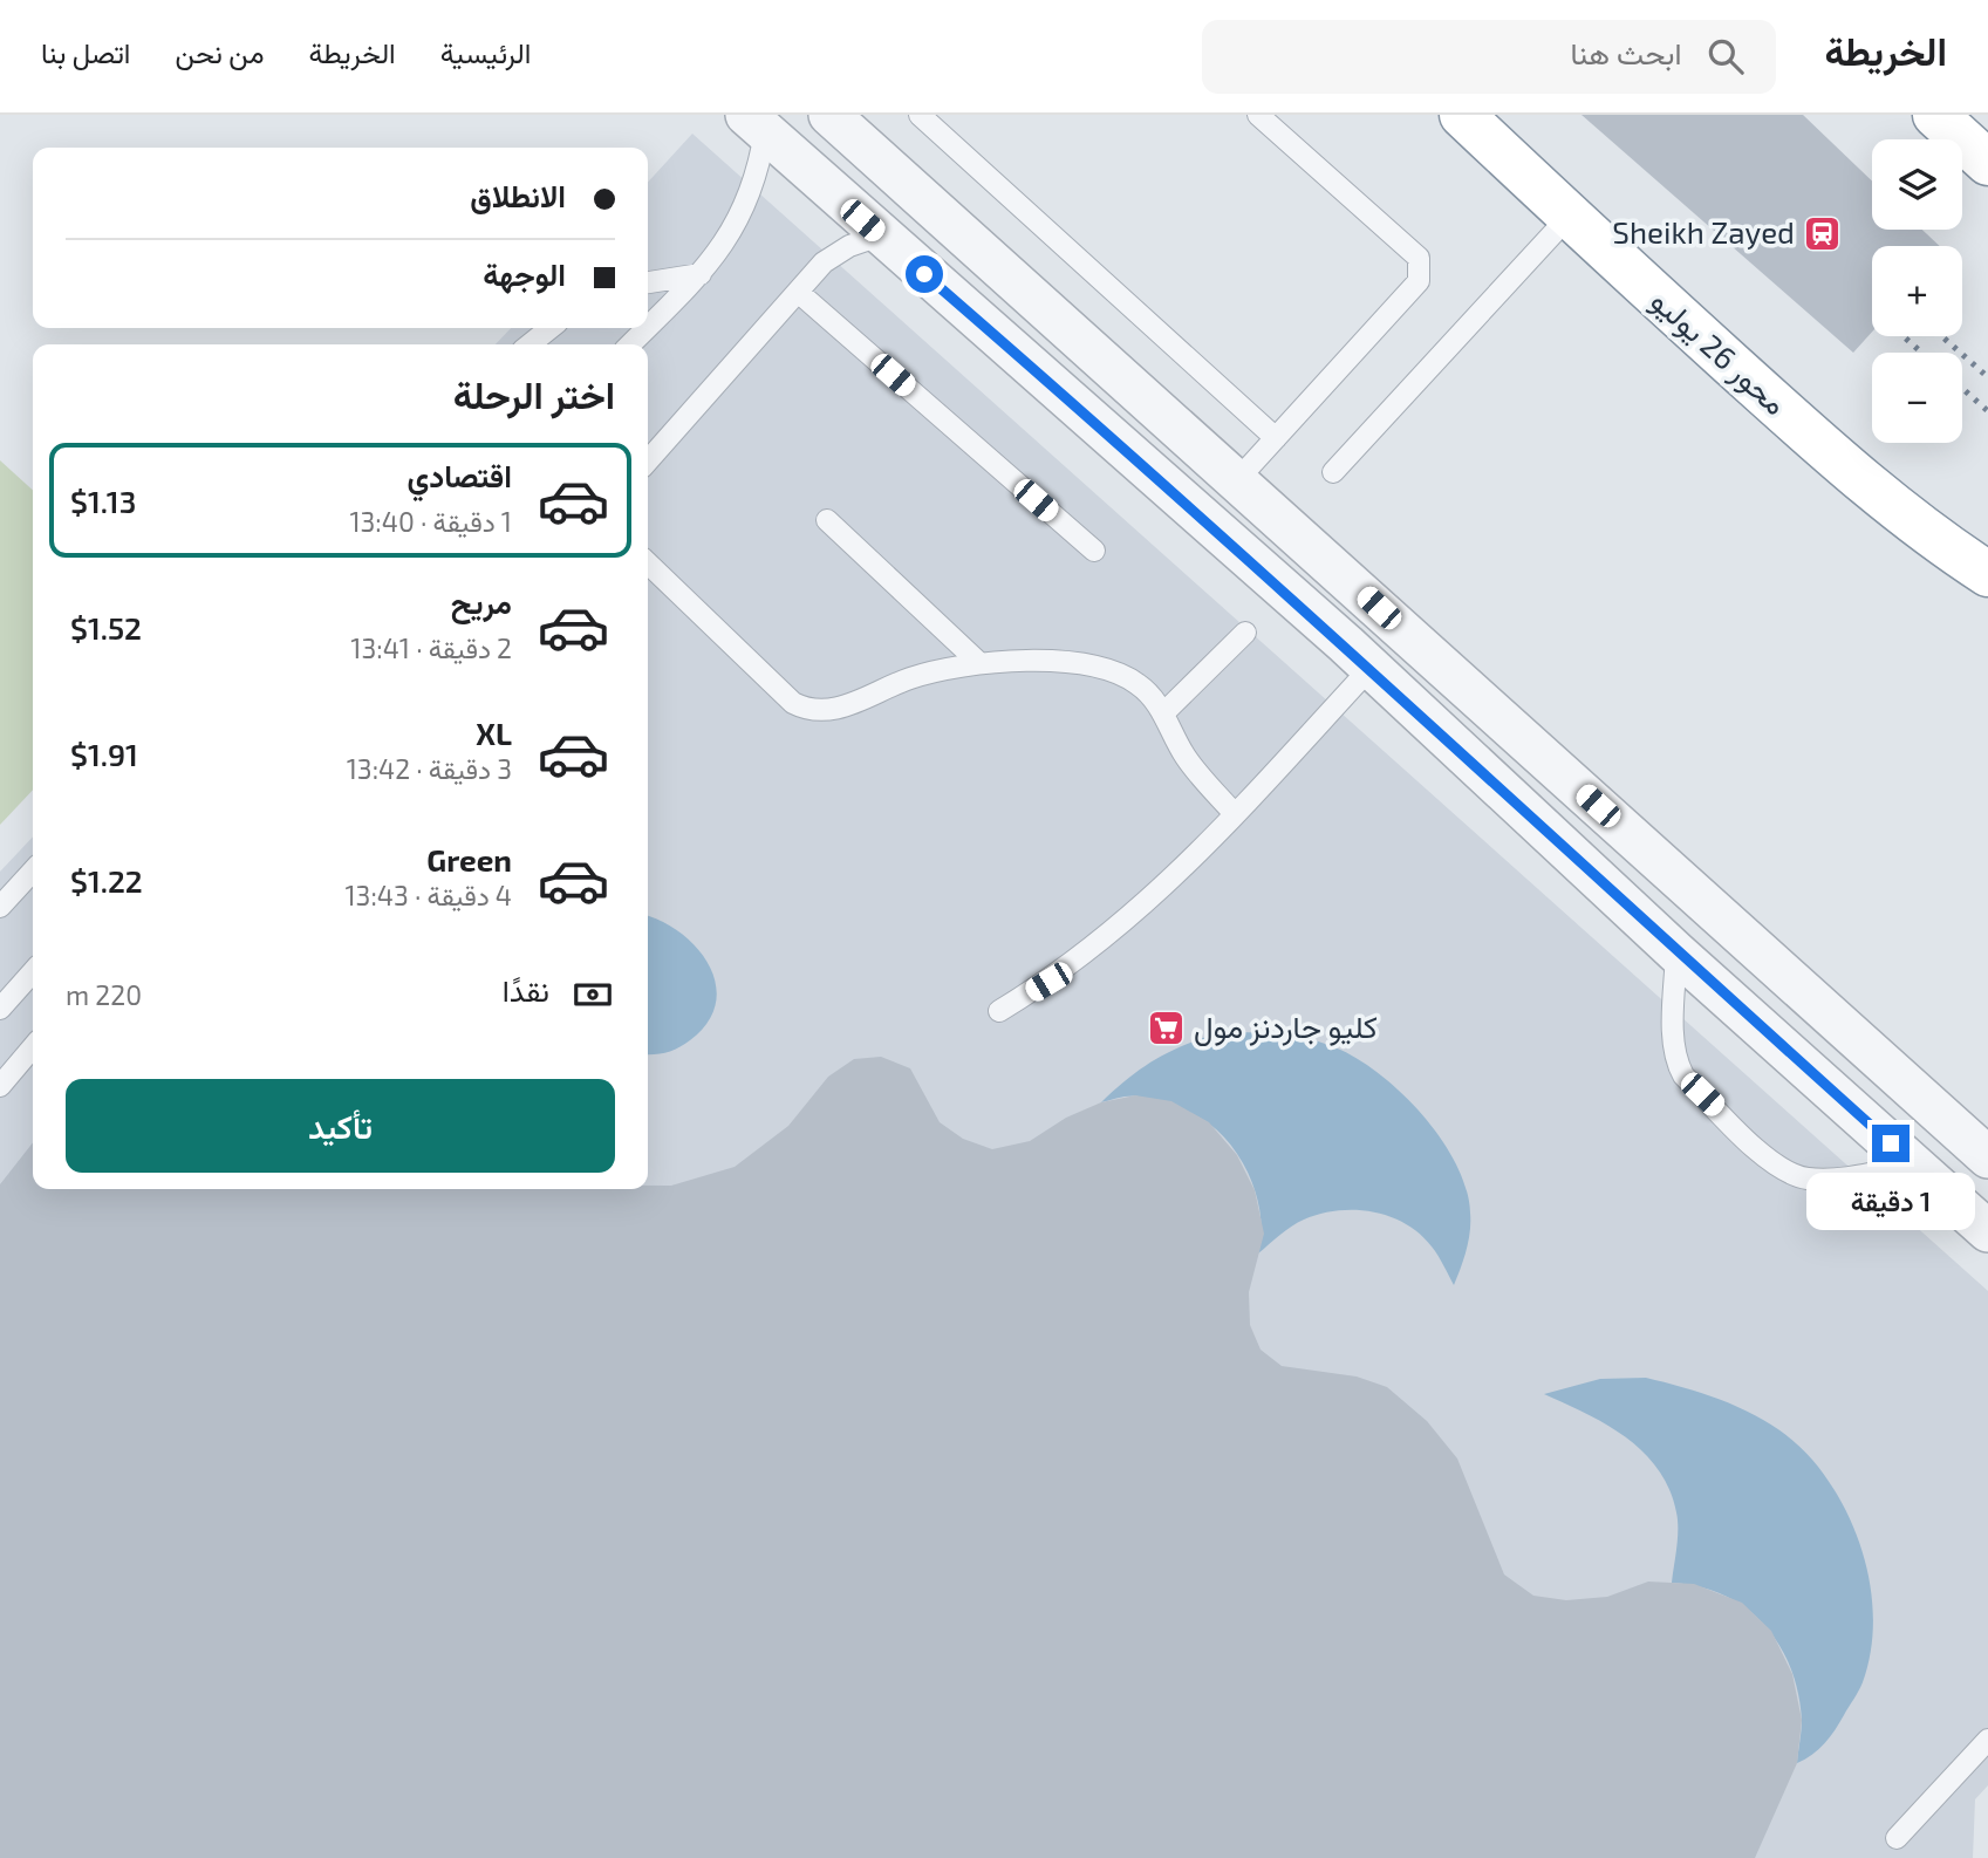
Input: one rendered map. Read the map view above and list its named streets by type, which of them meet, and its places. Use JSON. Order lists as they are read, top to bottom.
{
  "streets": {
    "highway": ["محور 26 يوليو"]
  },
  "places": {
    "station": ["Sheikh Zayed"],
    "supermarket": ["كليو جاردنز مول"]
  },
  "page": {
    "header": "الخريطة",
    "search": "ابحث هنا",
    "nav": [
      "الرئيسية",
      "الخريطة",
      "من نحن",
      "اتصل بنا"
    ],
    "map_buttons": ["+", "−"],
    "banner": ["الانطلاق", "الوجهة"],
    "heading": "اختر الرحلة",
    "list": [
      {
        "name": "اقتصادي",
        "note": "1 دقيقة · 13:40",
        "value": "$1.13"
      },
      {
        "name": "مريح",
        "note": "2 دقيقة · 13:41",
        "value": "$1.52"
      },
      {
        "name": "XL",
        "note": "3 دقيقة · 13:42",
        "value": "$1.91"
      },
      {
        "name": "Green",
        "note": "4 دقيقة · 13:43",
        "value": "$1.22"
      }
    ],
    "pay": ["نقدًا", "220 m"],
    "buttons": "تأكيد",
    "bubble": "1 دقيقة"
  }
}
